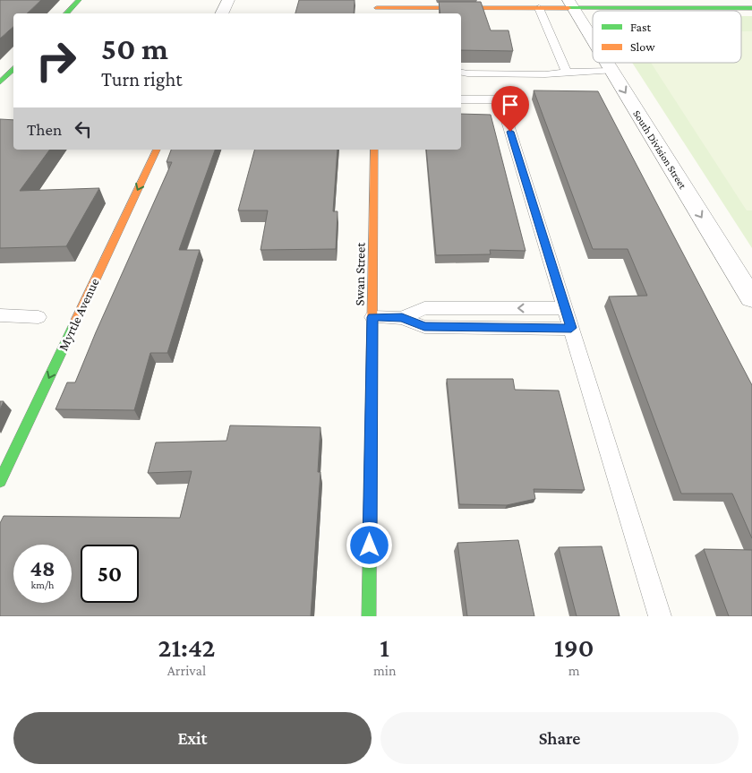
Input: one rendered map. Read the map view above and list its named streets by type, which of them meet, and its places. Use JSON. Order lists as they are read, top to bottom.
{
  "streets": {
    "street": ["South Division Street", "Swan Street", "Myrtle Avenue"]
  },
  "one_way": ["South Division Street", "Myrtle Avenue"],
  "legend": ["Fast", "Slow"],
  "page": {
    "turn": ["50 m", "Turn right"],
    "then": "Then",
    "speed": "48 km/h",
    "limit": "50",
    "eta": [
      "21:42",
      "Arrival",
      "1",
      "min",
      "190",
      "m"
    ],
    "buttons": ["Exit", "Share"]
  }
}
